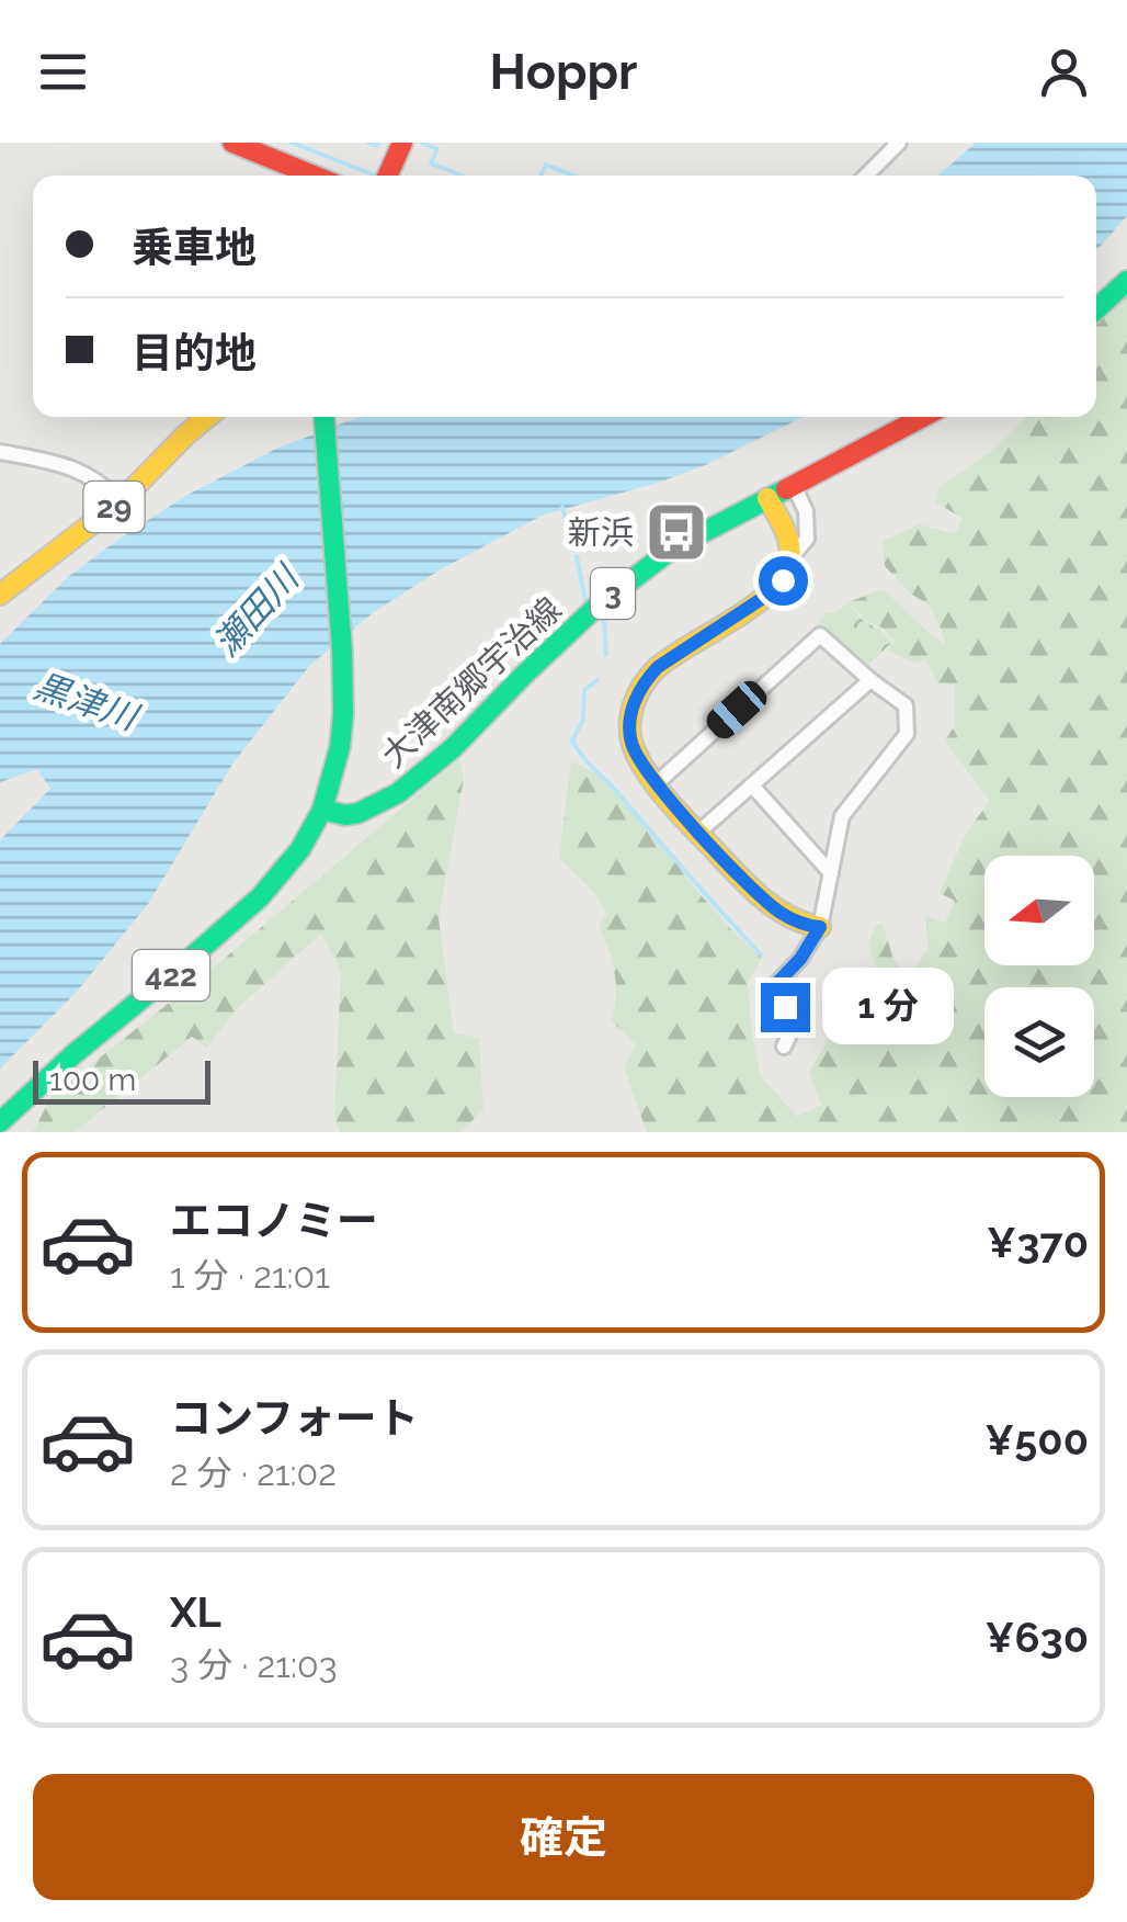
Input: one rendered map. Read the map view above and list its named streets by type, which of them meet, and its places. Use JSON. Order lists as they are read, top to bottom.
{
  "streets": {
    "main road": [
      "29",
      "3",
      "大津南郷宇治線",
      "422"
    ]
  },
  "crossings": [
    ["大津南郷宇治線", "422"]
  ],
  "water": ["瀬田川", "黒津川"],
  "places": {
    "bus stop": ["新浜"]
  },
  "scale_bar": "100 m",
  "north": "left",
  "page": {
    "header": "Hoppr",
    "banner": ["乗車地", "目的地"],
    "bubble": "1 分",
    "scale": "100 m",
    "list": [
      {
        "name": "エコノミー",
        "note": "1 分 · 21:01",
        "value": "¥370"
      },
      {
        "name": "コンフォート",
        "note": "2 分 · 21:02",
        "value": "¥500"
      },
      {
        "name": "XL",
        "note": "3 分 · 21:03",
        "value": "¥630"
      }
    ],
    "buttons": "確定"
  }
}
